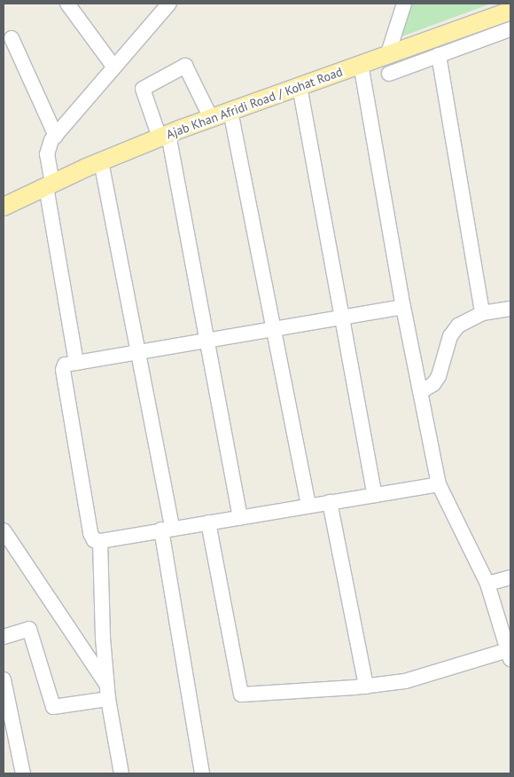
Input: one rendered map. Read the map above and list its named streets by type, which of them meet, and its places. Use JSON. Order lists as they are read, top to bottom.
{
  "streets": {
    "main road": ["Ajab Khan Afridi Road / Kohat Road"]
  }
}
